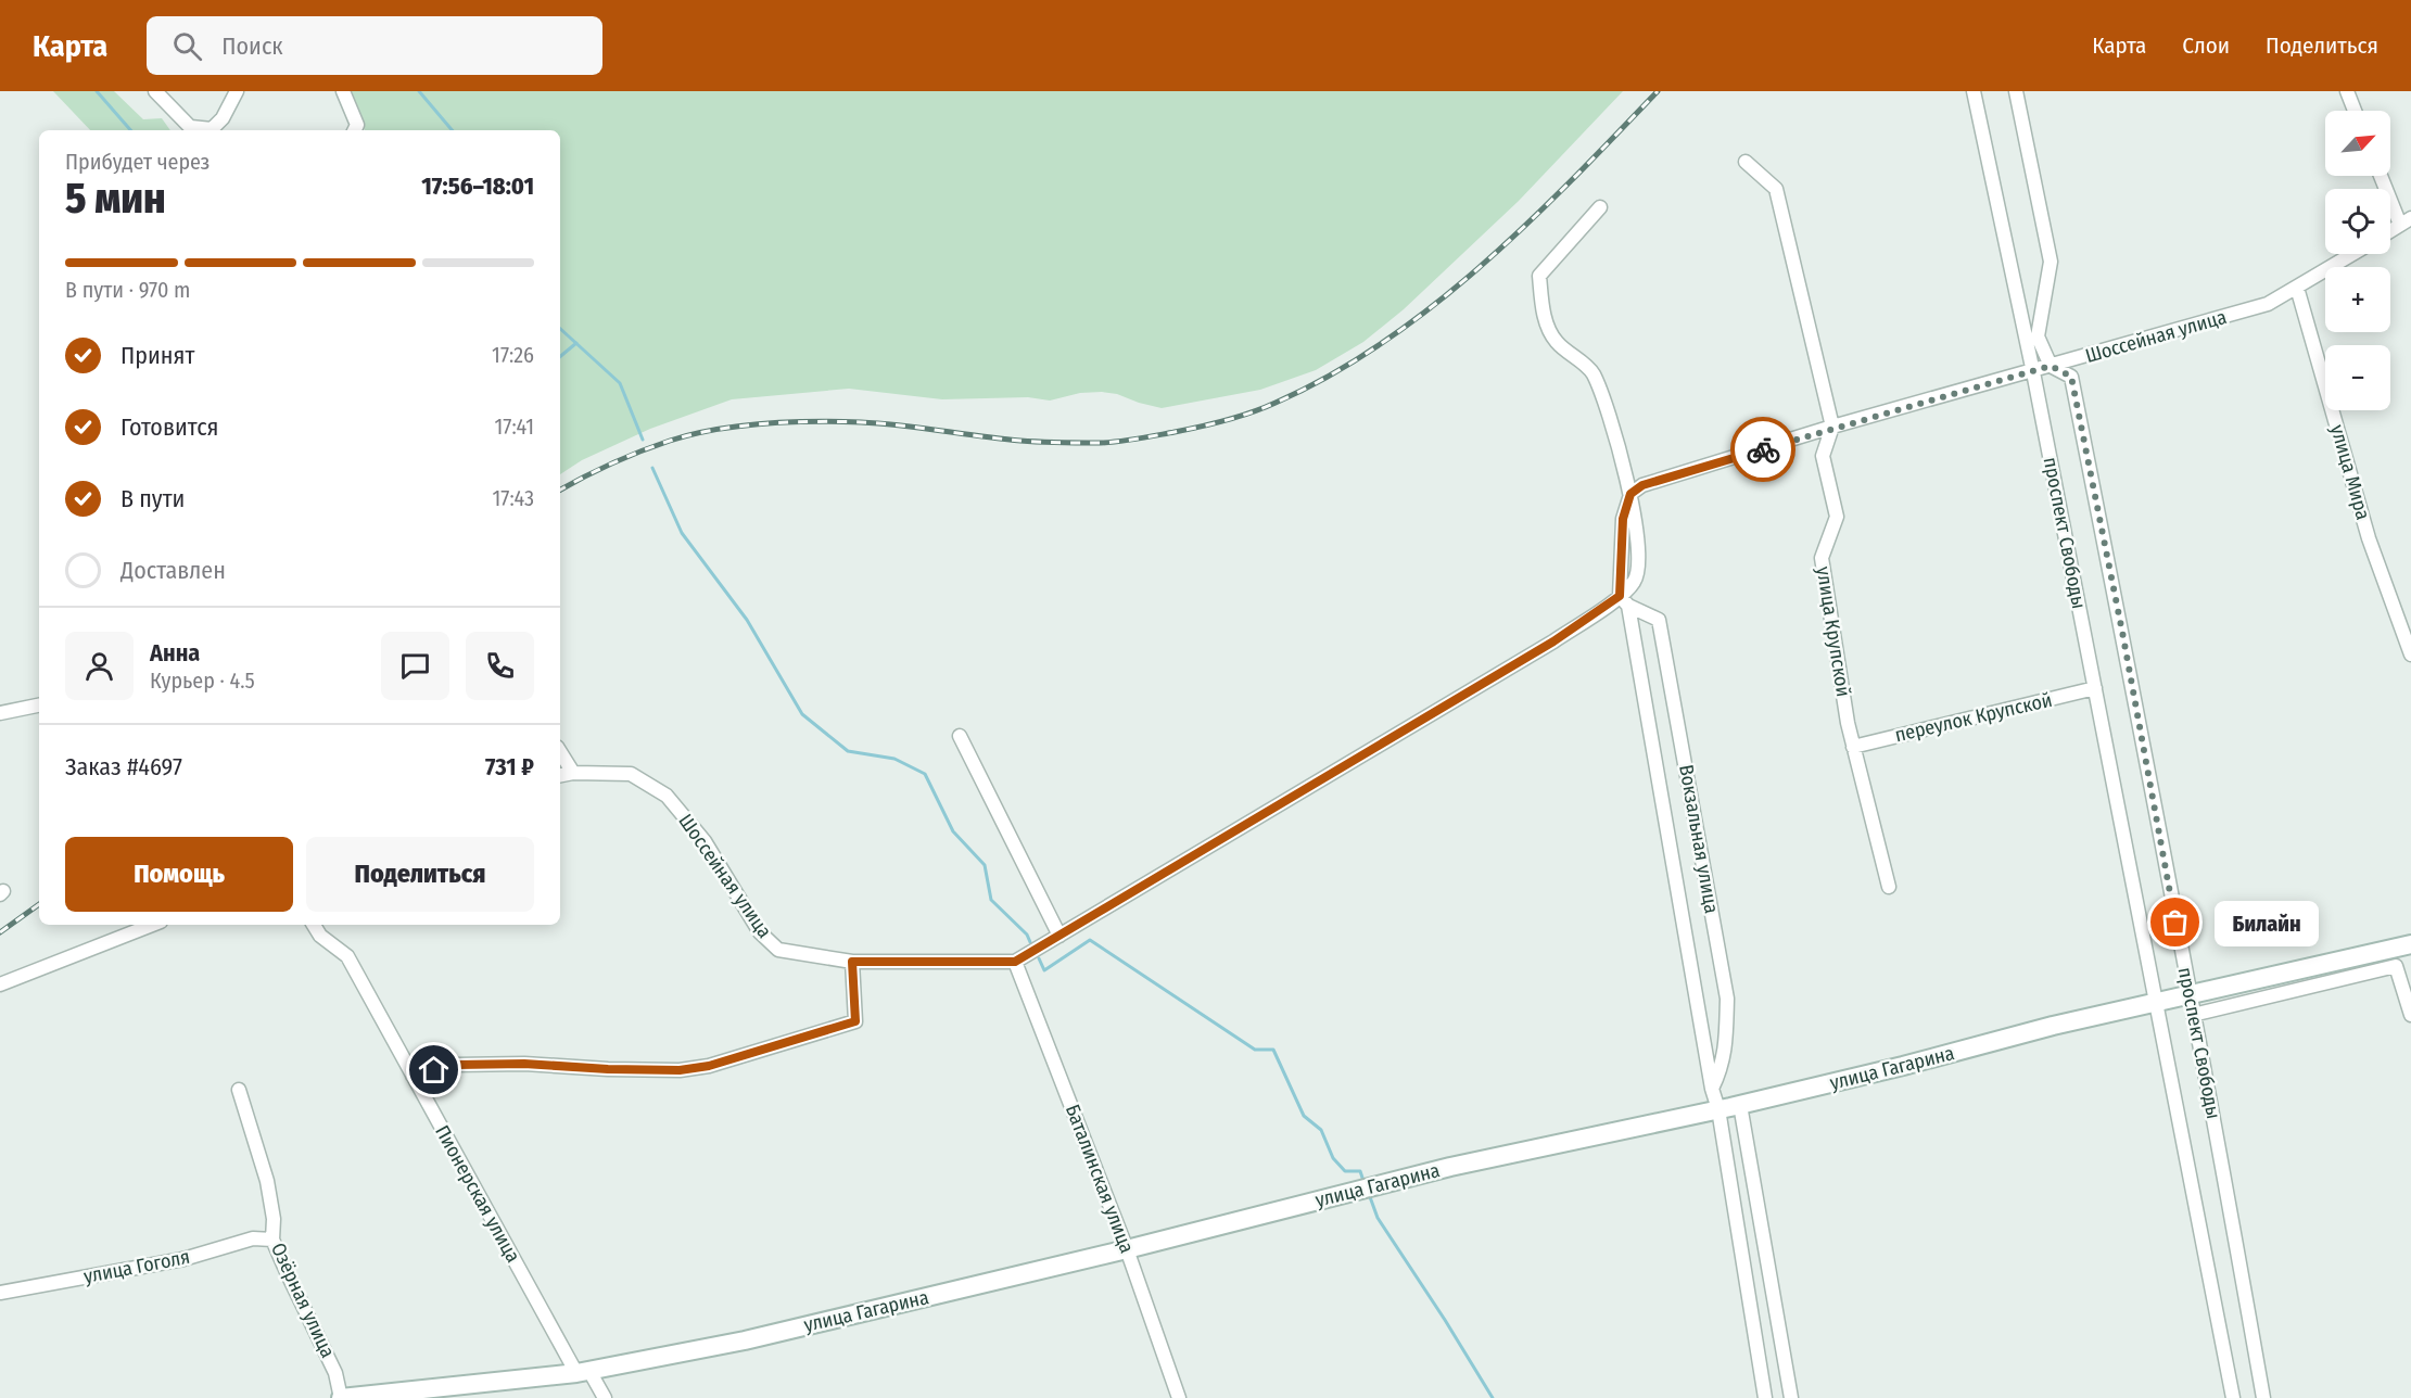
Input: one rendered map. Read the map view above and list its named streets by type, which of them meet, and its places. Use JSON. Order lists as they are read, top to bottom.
{
  "streets": {
    "main road": ["улица Гагарина"],
    "street": [
      "Шоссейная улица",
      "улица Мира",
      "проспект Свободы",
      "улица Крупской",
      "переулок Крупской",
      "Вокзальная улица",
      "Баталинская улица",
      "Пионерская улица",
      "улица Гоголя",
      "Озёрная улица"
    ]
  },
  "crossings": [
    ["Шоссейная улица", "улица Мира"],
    ["Шоссейная улица", "проспект Свободы"],
    ["Шоссейная улица", "улица Крупской"],
    ["Шоссейная улица", "Баталинская улица"],
    ["проспект Свободы", "переулок Крупской"],
    ["проспект Свободы", "улица Гагарина"],
    ["улица Крупской", "переулок Крупской"],
    ["Вокзальная улица", "улица Гагарина"],
    ["улица Гагарина", "Баталинская улица"],
    ["улица Гагарина", "Пионерская улица"],
    ["улица Гагарина", "Озёрная улица"],
    ["улица Гоголя", "Озёрная улица"]
  ],
  "places": ["Билайн"],
  "north": "top right",
  "page": {
    "header": "Карта",
    "search": "Поиск",
    "nav": ["Карта", "Слои", "Поделиться"],
    "map_buttons": ["+", "−"],
    "heading": ["5 мин", "Прибудет через", "17:56–18:01"],
    "panel": [
      "Анна",
      "Курьер · 4.5",
      "Заказ #4697",
      "731 ₽"
    ],
    "bar": "В пути · 970 m",
    "list": [
      ["Принят", "17:26"],
      ["Готовится", "17:41"],
      ["В пути", "17:43"],
      "Доставлен"
    ],
    "buttons": ["Помощь", "Поделиться"],
    "bubble": "Билайн"
  }
}
